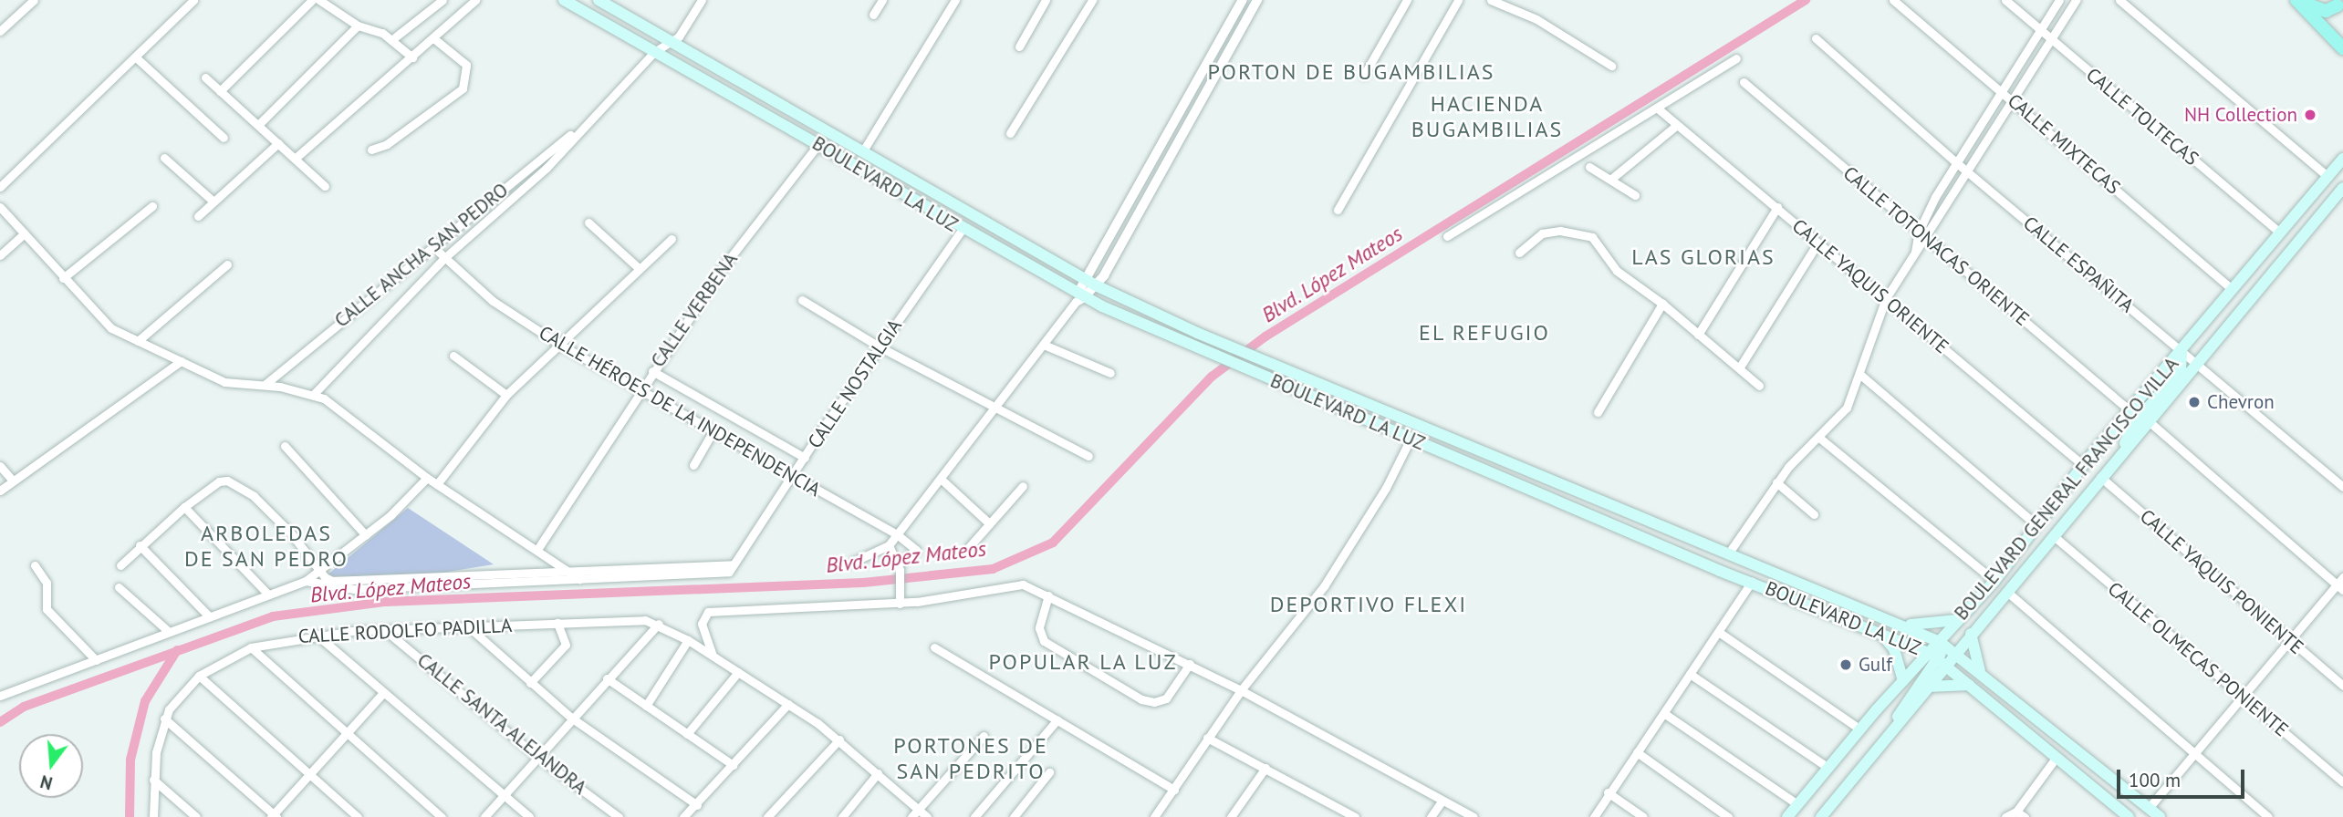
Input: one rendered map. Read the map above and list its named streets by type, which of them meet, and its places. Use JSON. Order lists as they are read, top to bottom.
{
  "streets": {
    "main road": ["BOULEVARD LA LUZ", "BOULEVARD GENERAL FRANCISCO VILLA"],
    "street": [
      "CALLE TOLTECAS",
      "CALLE MIXTECAS",
      "CALLE TOTONACAS ORIENTE",
      "CALLE ANCHA SAN PEDRO",
      "CALLE ESPAÑITA",
      "CALLE YAQUIS ORIENTE",
      "CALLE VERBENA",
      "CALLE NOSTALGIA",
      "CALLE HÉROES DE LA INDEPENDENCIA",
      "CALLE YAQUIS PONIENTE",
      "CALLE RODOLFO PADILLA",
      "CALLE OLMECAS PONIENTE",
      "CALLE SANTA ALEJANDRA"
    ]
  },
  "crossings": [
    ["CALLE TOLTECAS", "BOULEVARD GENERAL FRANCISCO VILLA"],
    ["CALLE MIXTECAS", "BOULEVARD GENERAL FRANCISCO VILLA"],
    ["BOULEVARD LA LUZ", "CALLE ANCHA SAN PEDRO"],
    ["BOULEVARD LA LUZ", "CALLE VERBENA"],
    ["BOULEVARD LA LUZ", "CALLE NOSTALGIA"],
    ["BOULEVARD LA LUZ", "BOULEVARD GENERAL FRANCISCO VILLA"],
    ["CALLE TOTONACAS ORIENTE", "BOULEVARD GENERAL FRANCISCO VILLA"],
    ["CALLE ANCHA SAN PEDRO", "CALLE HÉROES DE LA INDEPENDENCIA"],
    ["CALLE ESPAÑITA", "BOULEVARD GENERAL FRANCISCO VILLA"],
    ["CALLE YAQUIS ORIENTE", "BOULEVARD GENERAL FRANCISCO VILLA"],
    ["CALLE VERBENA", "CALLE HÉROES DE LA INDEPENDENCIA"],
    ["CALLE NOSTALGIA", "CALLE HÉROES DE LA INDEPENDENCIA"],
    ["BOULEVARD GENERAL FRANCISCO VILLA", "CALLE YAQUIS PONIENTE"],
    ["BOULEVARD GENERAL FRANCISCO VILLA", "CALLE OLMECAS PONIENTE"],
    ["CALLE RODOLFO PADILLA", "CALLE SANTA ALEJANDRA"]
  ],
  "districts": [
    "PORTON DE BUGAMBILIAS",
    "HACIENDA BUGAMBILIAS",
    "LAS GLORIAS",
    "EL REFUGIO",
    "ARBOLEDAS DE SAN PEDRO",
    "DEPORTIVO FLEXI",
    "POPULAR LA LUZ",
    "PORTONES DE SAN PEDRITO"
  ],
  "water": ["Blvd. López Mateos"],
  "places": ["NH Collection", "Chevron", "Gulf"],
  "scale_bar": "100 m",
  "north": "bottom"
}
